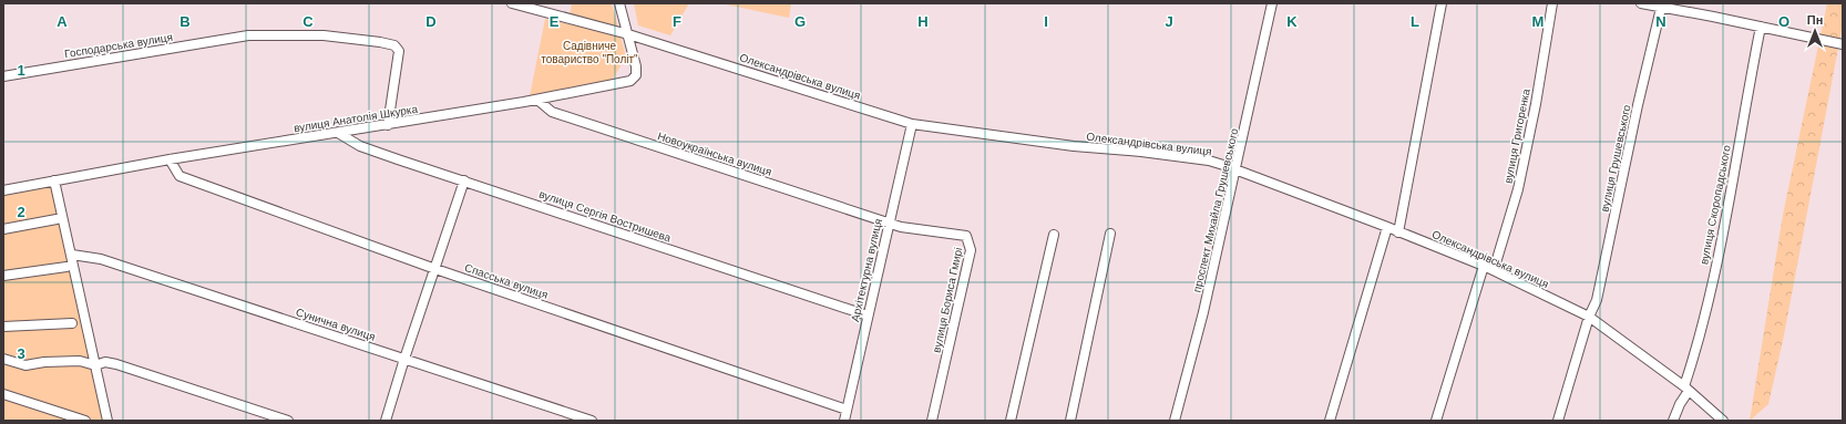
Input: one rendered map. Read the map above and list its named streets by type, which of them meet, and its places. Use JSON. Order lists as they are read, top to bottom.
{
  "streets": {
    "street": [
      "Господарська вулиця",
      "Олександрівська вулиця",
      "вулиця Анатолія Шкурка",
      "вулиця Григоренка",
      "Новоукраїнська вулиця",
      "вулиця Грушевського",
      "вулиця Скоропадського",
      "проспект Михайла Грушевського",
      "вулиця Сергія Востришева",
      "Архітектурна вулиця",
      "Спасська вулиця",
      "вулиця Бориса Гмирі",
      "Сунична вулиця"
    ]
  },
  "crossings": [
    ["Господарська вулиця", "вулиця Анатолія Шкурка"],
    ["Олександрівська вулиця", "вулиця Анатолія Шкурка"],
    ["Олександрівська вулиця", "вулиця Григоренка"],
    ["Олександрівська вулиця", "вулиця Грушевського"],
    ["Олександрівська вулиця", "вулиця Скоропадського"],
    ["Олександрівська вулиця", "проспект Михайла Грушевського"],
    ["Олександрівська вулиця", "Архітектурна вулиця"],
    ["вулиця Анатолія Шкурка", "Новоукраїнська вулиця"],
    ["вулиця Анатолія Шкурка", "вулиця Сергія Востришева"],
    ["вулиця Анатолія Шкурка", "Спасська вулиця"],
    ["Новоукраїнська вулиця", "Архітектурна вулиця"],
    ["Новоукраїнська вулиця", "вулиця Бориса Гмирі"],
    ["вулиця Сергія Востришева", "Архітектурна вулиця"],
    ["Архітектурна вулиця", "Спасська вулиця"],
    ["Архітектурна вулиця", "вулиця Бориса Гмирі"]
  ],
  "parks": ["Садівниче товариство \"Політ\""],
  "north": "top",
  "grid": {
    "columns": [
      "A",
      "B",
      "C",
      "D",
      "E",
      "F",
      "G",
      "H",
      "I",
      "J",
      "K",
      "L",
      "M",
      "N",
      "O"
    ],
    "rows": ["1", "2", "3"]
  }
}
